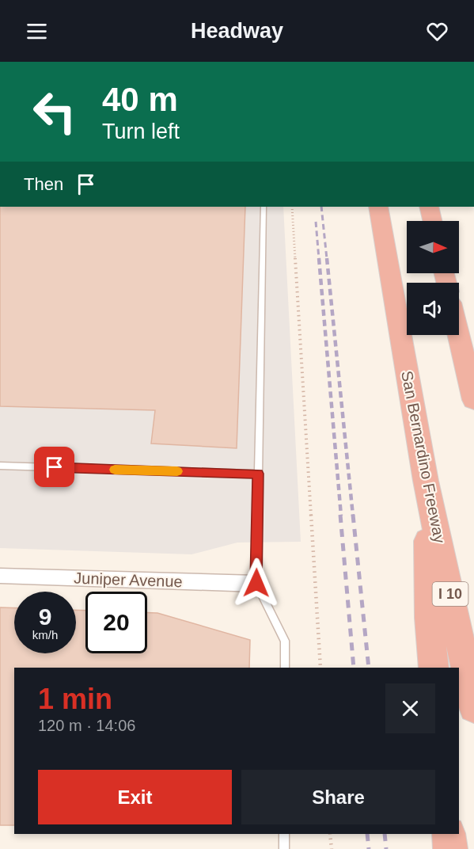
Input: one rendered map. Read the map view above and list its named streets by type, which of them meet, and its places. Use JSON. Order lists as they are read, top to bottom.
{
  "streets": {
    "highway": ["San Bernardino Freeway", "I 10"],
    "street": ["Juniper Avenue"]
  },
  "north": "right",
  "page": {
    "header": "Headway",
    "turn": ["40 m", "Turn left"],
    "then": "Then",
    "speed": "9 km/h",
    "limit": "20",
    "heading": ["1 min", "120 m · 14:06"],
    "buttons": ["Exit", "Share"]
  }
}
